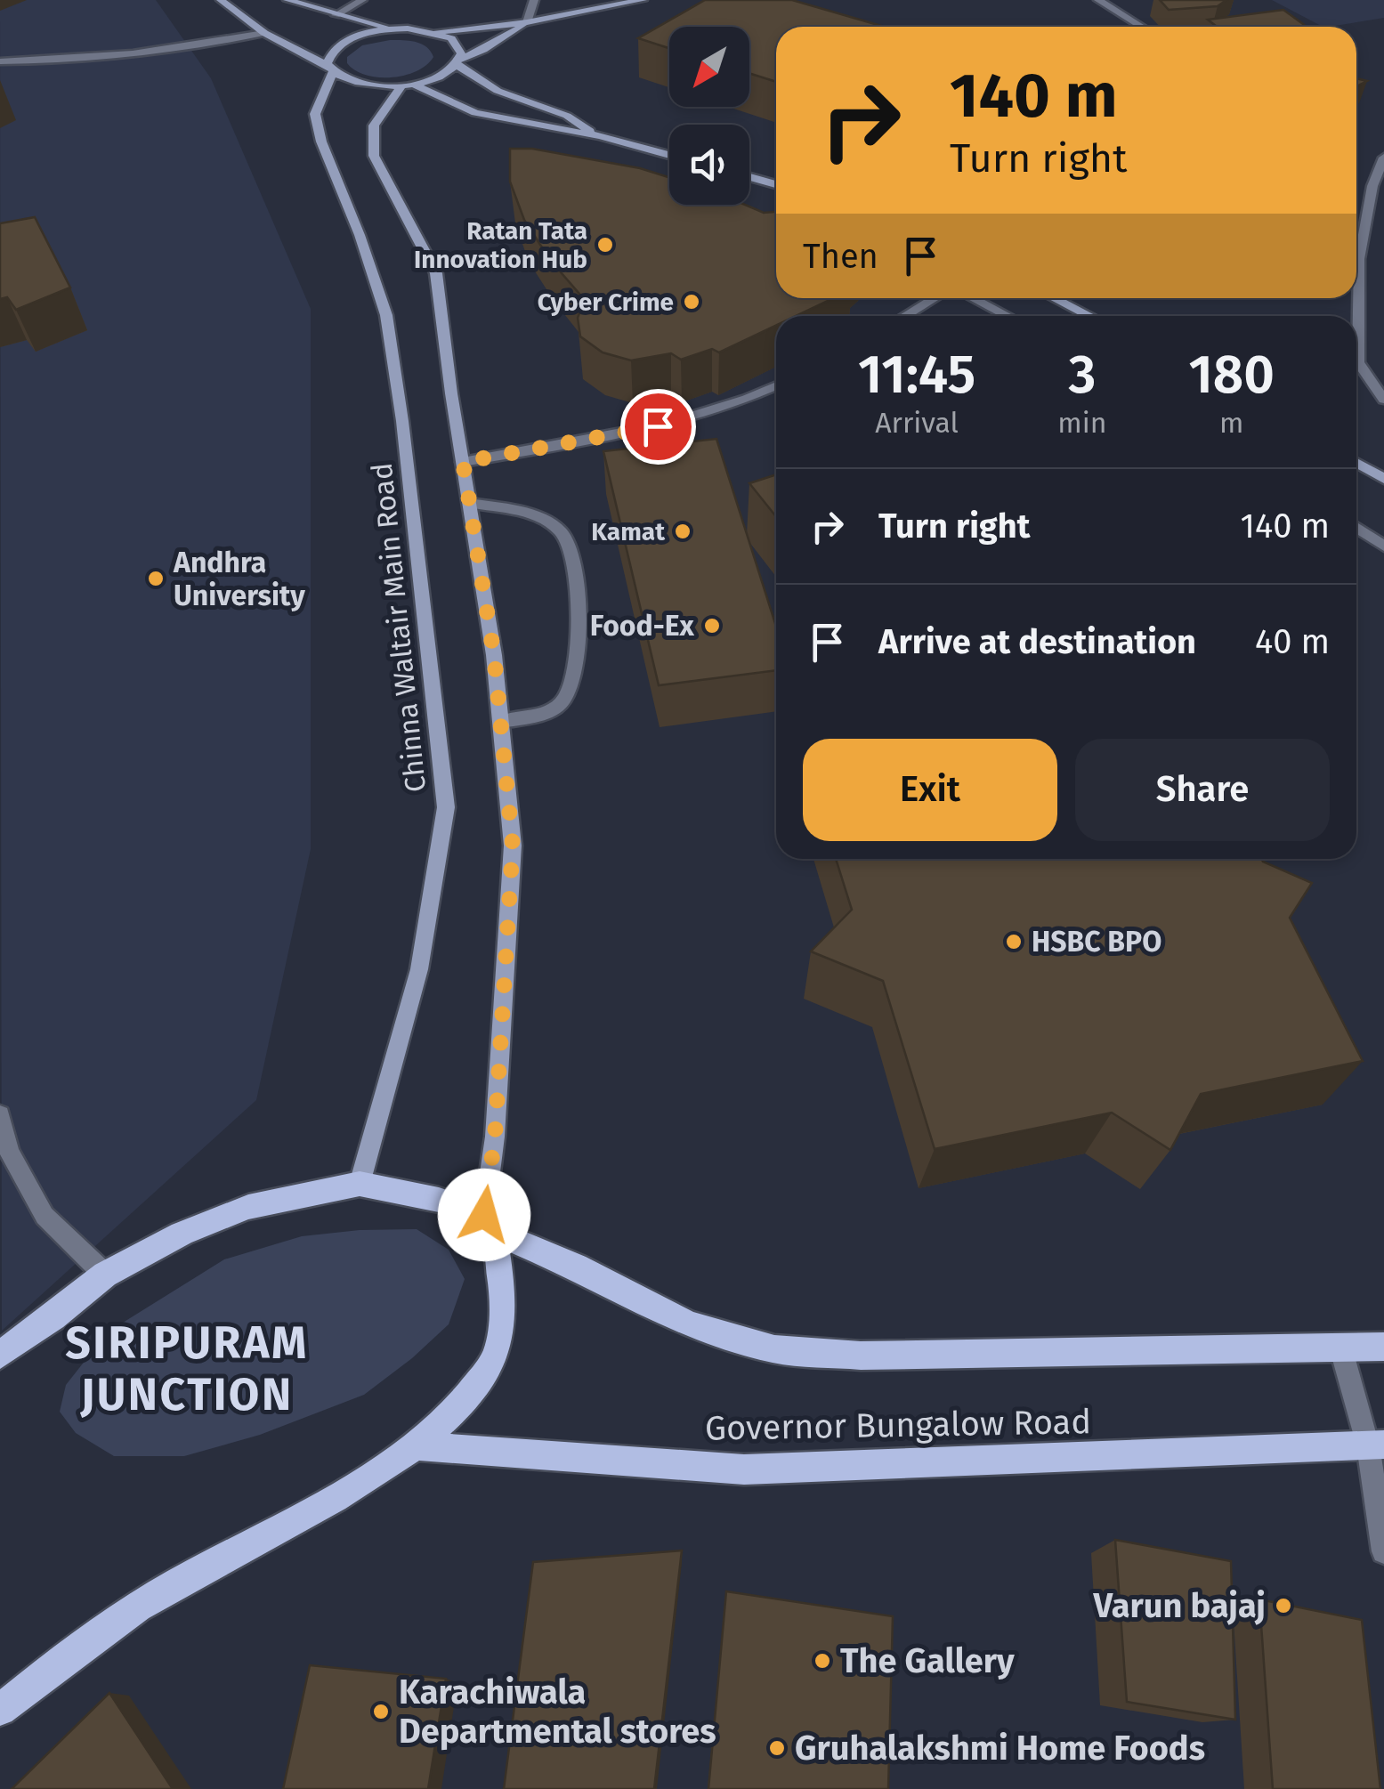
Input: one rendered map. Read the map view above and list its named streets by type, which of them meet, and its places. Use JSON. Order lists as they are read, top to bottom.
{
  "streets": {
    "main road": ["Governor Bungalow Road"],
    "street": ["Chinna Waltair Main Road"]
  },
  "districts": ["SIRIPURAM JUNCTION"],
  "places": [
    "Ratan Tata Innovation Hub",
    "Cyber Crime",
    "Kamat",
    "Andhra University",
    "Food-Ex",
    "HSBC BPO",
    "Varun bajaj",
    "The Gallery",
    "Karachiwala Departmental stores",
    "Gruhalakshmi Home Foods"
  ],
  "north": "bottom left",
  "page": {
    "turn": ["140 m", "Turn right"],
    "then": "Then",
    "eta": [
      "11:45",
      "Arrival",
      "3",
      "min",
      "180",
      "m"
    ],
    "list": [
      {
        "name": "Turn right",
        "value": "140 m"
      },
      {
        "name": "Arrive at destination",
        "value": "40 m"
      }
    ],
    "buttons": ["Exit", "Share"]
  }
}
